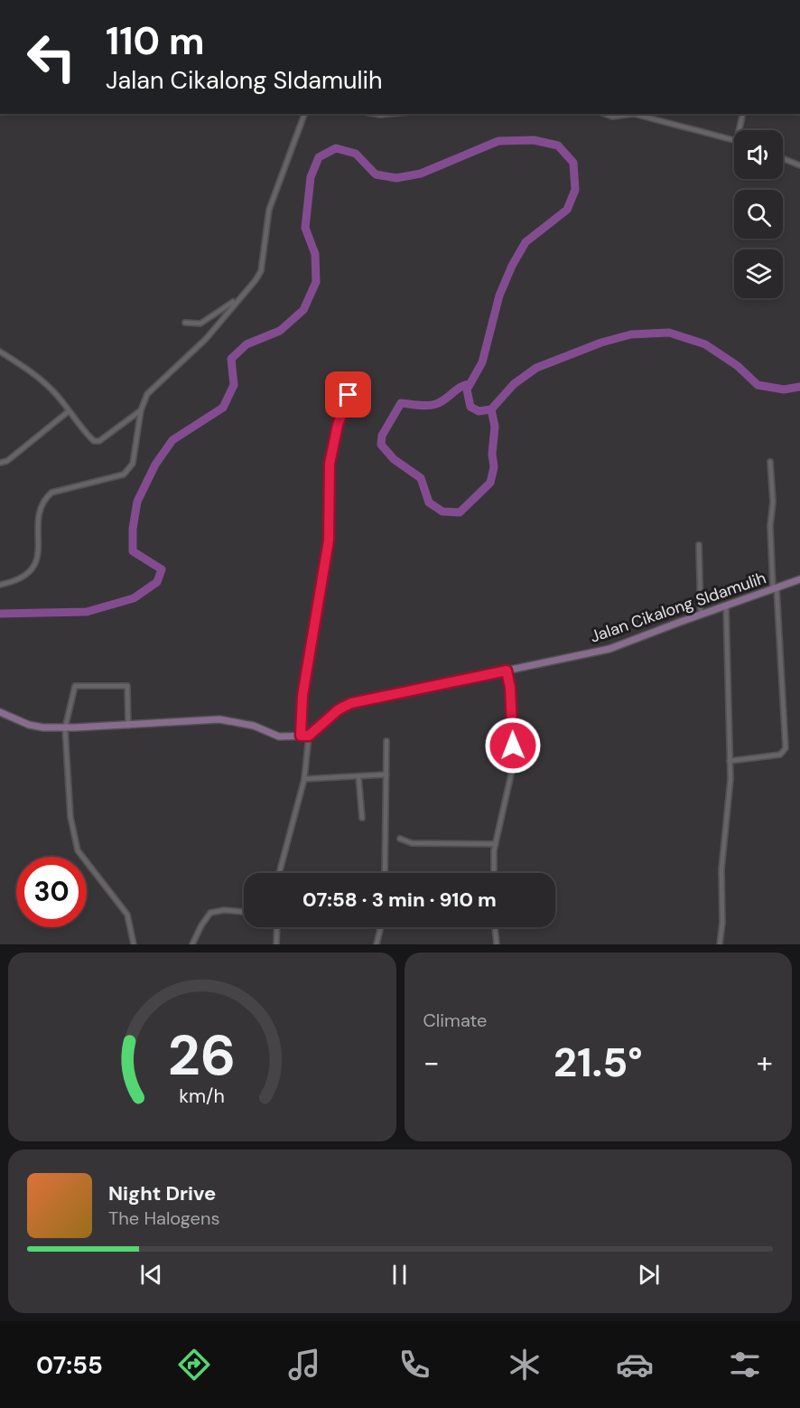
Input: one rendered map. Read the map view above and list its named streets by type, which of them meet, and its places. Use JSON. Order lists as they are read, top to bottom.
{
  "streets": {
    "street": ["Jalan Cikalong SIdamulih"]
  },
  "page": {
    "turn": ["110 m", "Jalan Cikalong SIdamulih"],
    "limit": "30",
    "trip": "07:58 · 3 min · 910 m",
    "tile": "Climate",
    "heat": ["−", "21.5°", "+"],
    "song": ["Night Drive", "The Halogens"],
    "tabs": "07:55",
    "gauge": ["26", "km/h"]
  }
}
